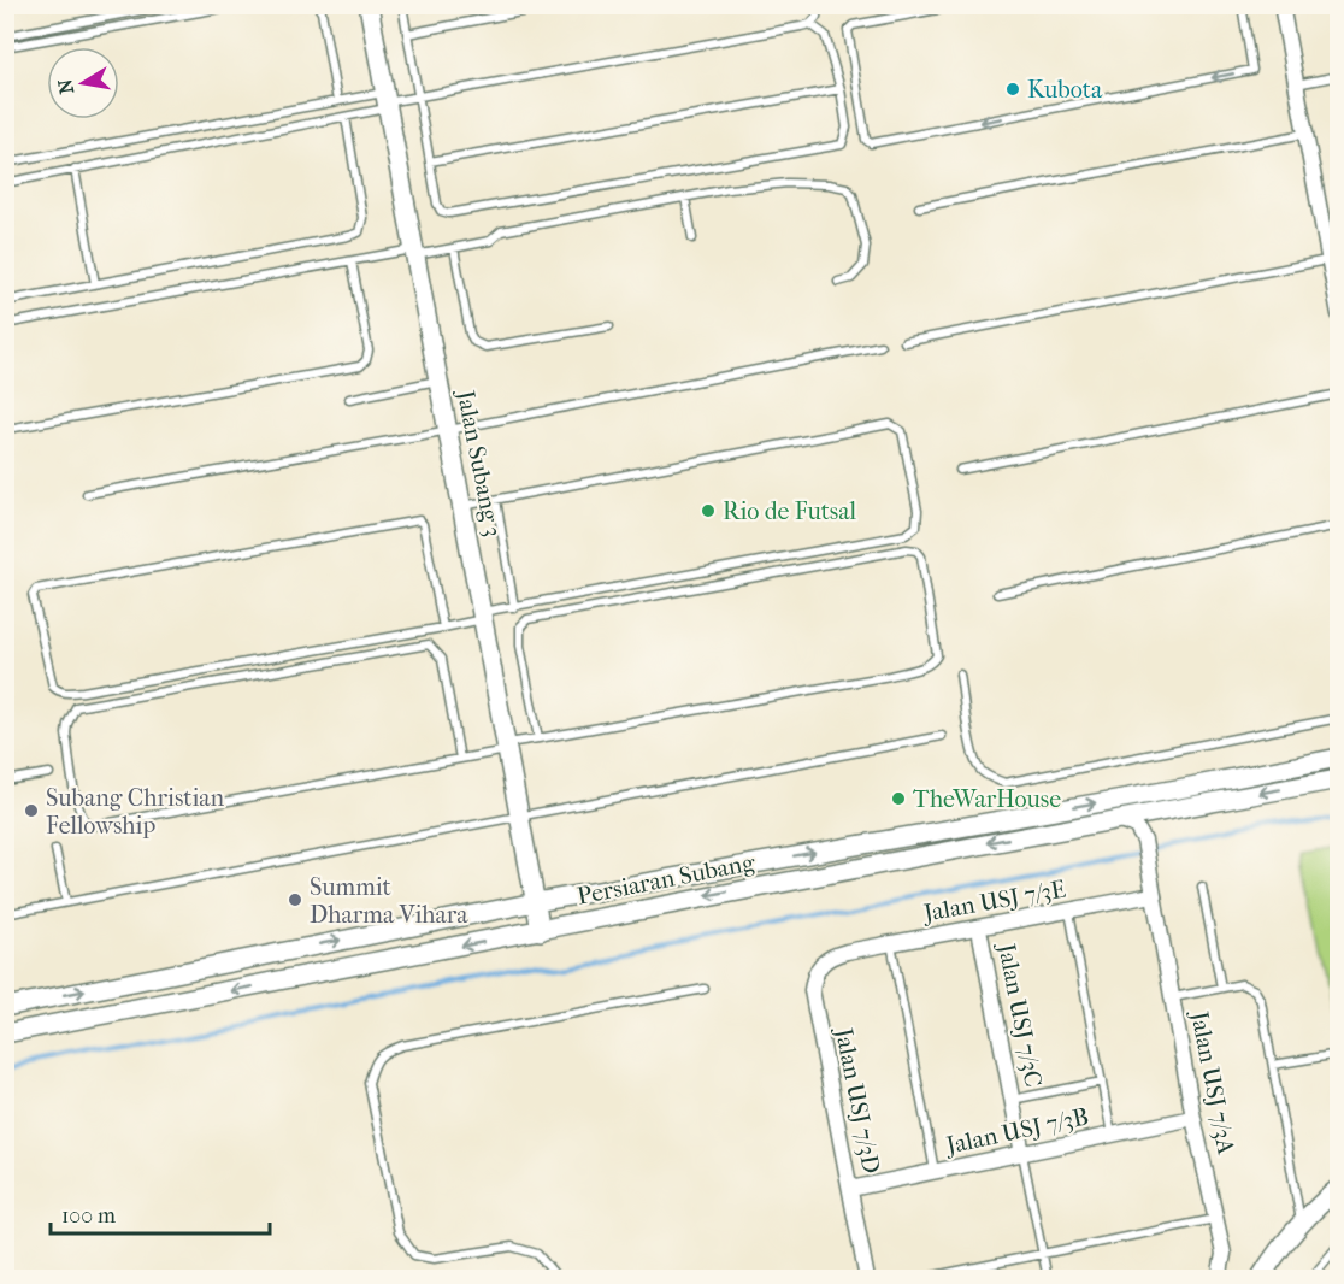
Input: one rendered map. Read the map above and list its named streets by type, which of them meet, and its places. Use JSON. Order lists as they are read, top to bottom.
{
  "streets": {
    "street": [
      "Jalan Subang 3",
      "Persiaran Subang",
      "Jalan USJ 7/3E",
      "Jalan USJ 7/3C",
      "Jalan USJ 7/3A",
      "Jalan USJ 7/3D",
      "Jalan USJ 7/3B"
    ]
  },
  "crossings": [
    ["Jalan Subang 3", "Persiaran Subang"],
    ["Jalan USJ 7/3E", "Jalan USJ 7/3C"],
    ["Jalan USJ 7/3E", "Jalan USJ 7/3A"],
    ["Jalan USJ 7/3E", "Jalan USJ 7/3D"],
    ["Jalan USJ 7/3C", "Jalan USJ 7/3B"],
    ["Jalan USJ 7/3A", "Jalan USJ 7/3B"],
    ["Jalan USJ 7/3D", "Jalan USJ 7/3B"]
  ],
  "places": [
    "Kubota",
    "Rio de Futsal",
    "TheWarHouse",
    "Subang Christian Fellowship",
    "Summit Dharma Vihara"
  ],
  "scale_bar": "100 m",
  "north": "left"
}
